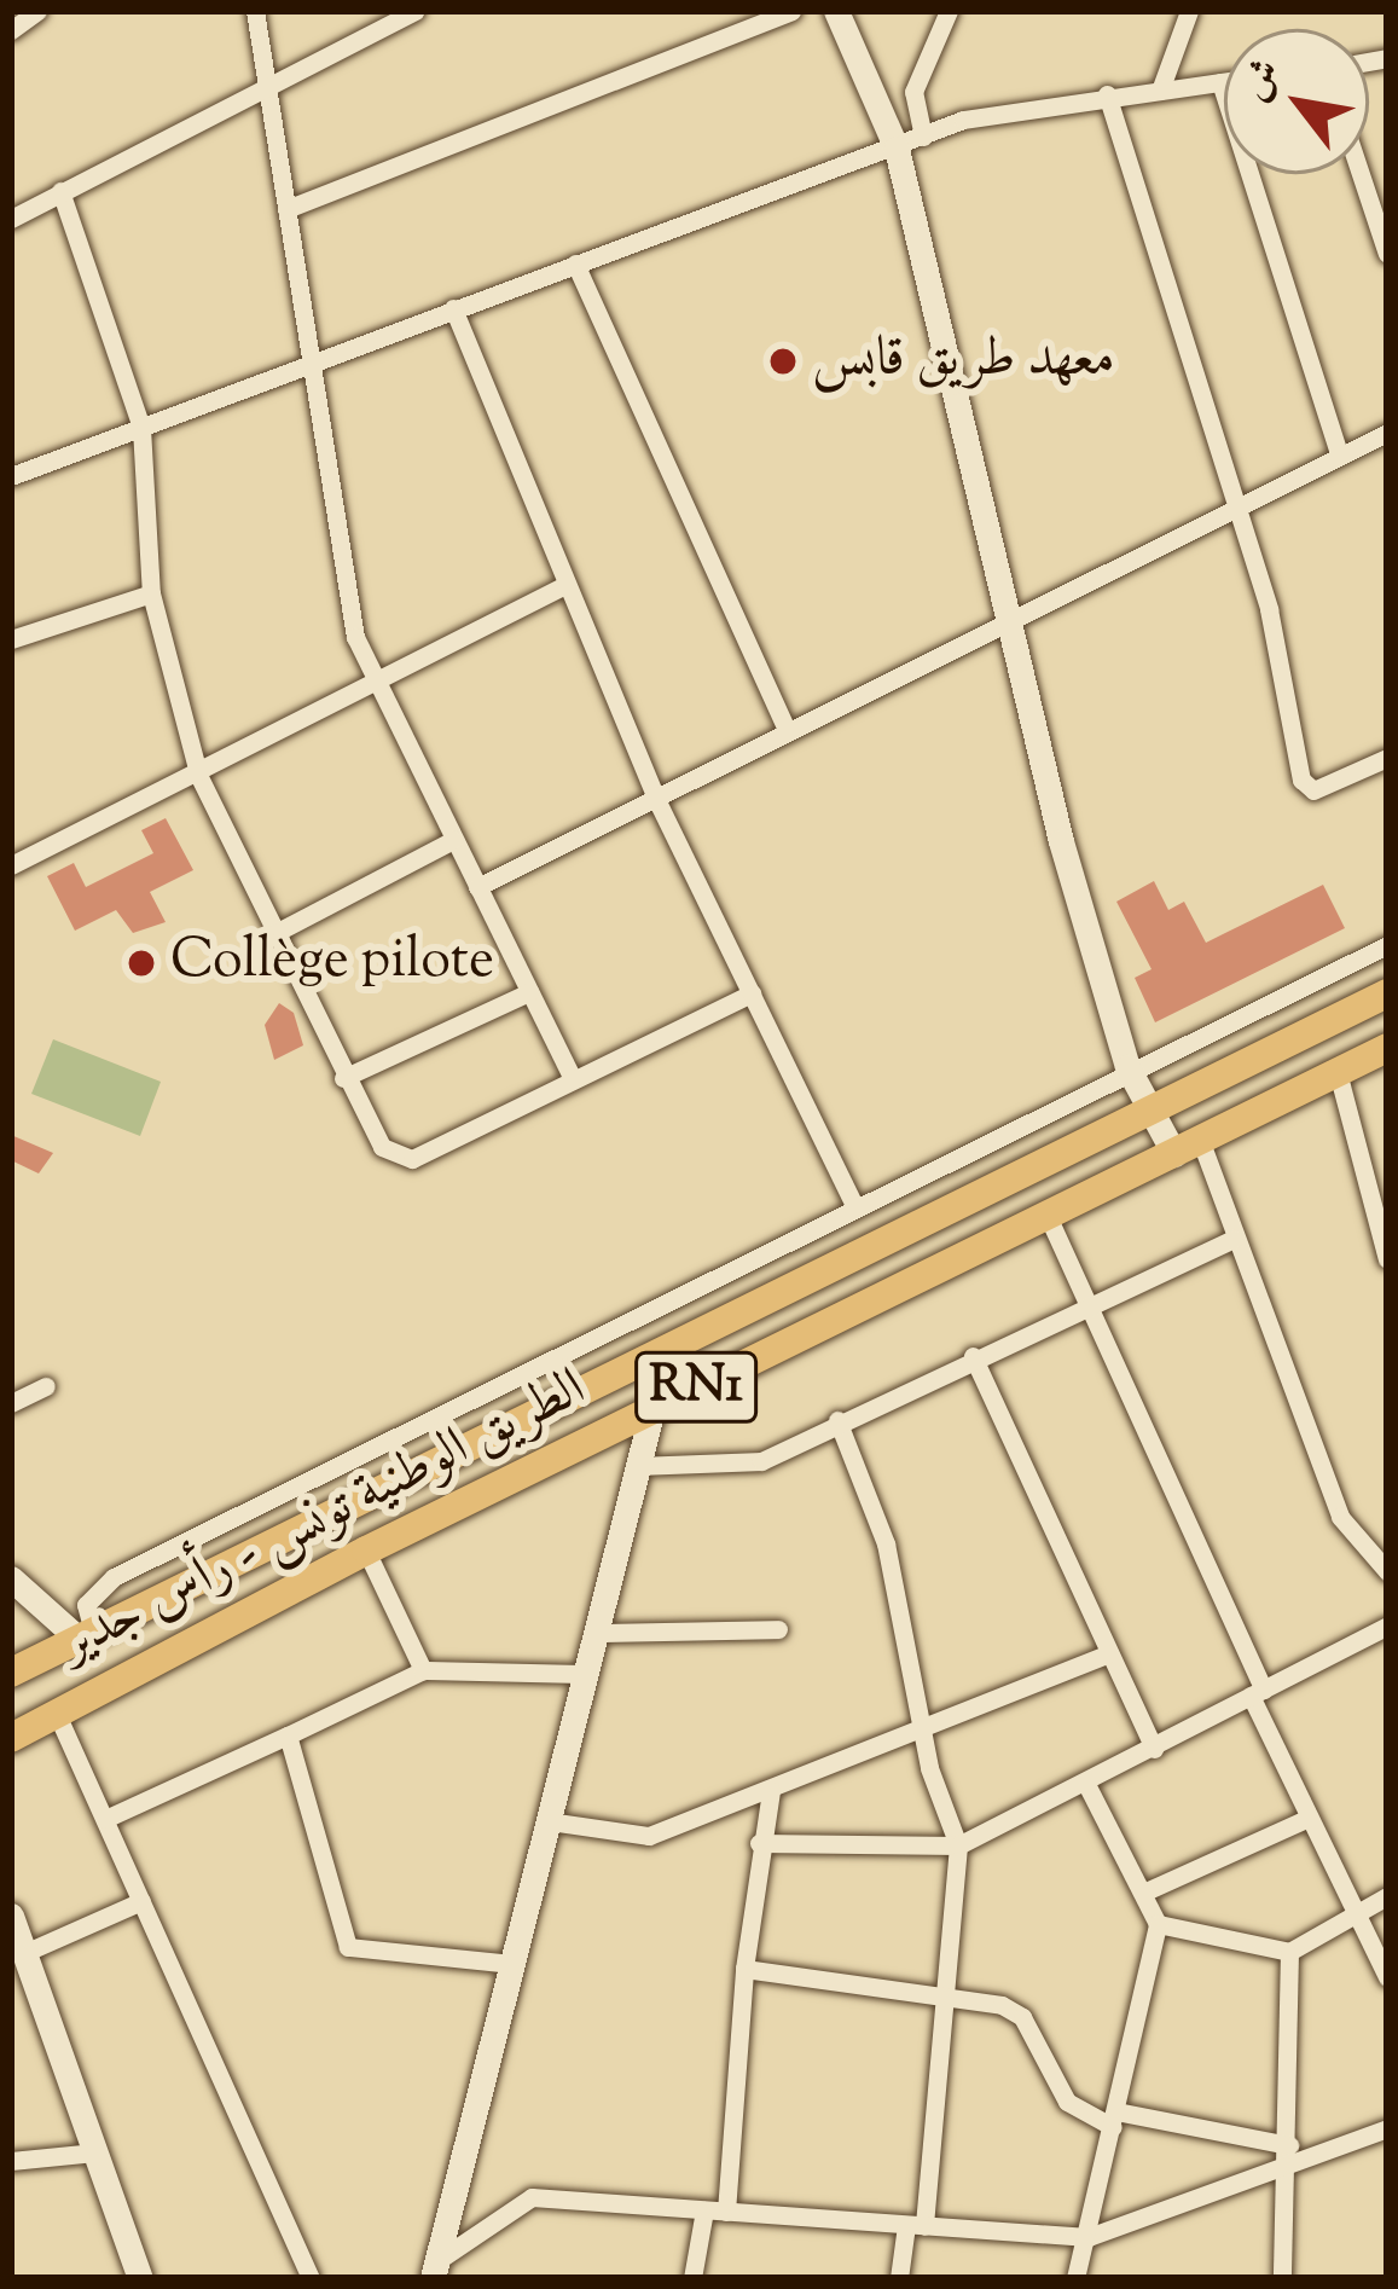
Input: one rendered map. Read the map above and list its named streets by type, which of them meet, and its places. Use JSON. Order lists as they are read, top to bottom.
{
  "streets": {
    "main road": ["RN1", "الطريق الوطنية تونس - رأس جدير"]
  },
  "places": ["معهد طريق قابس", "Collège pilote"],
  "north": "top left"
}
